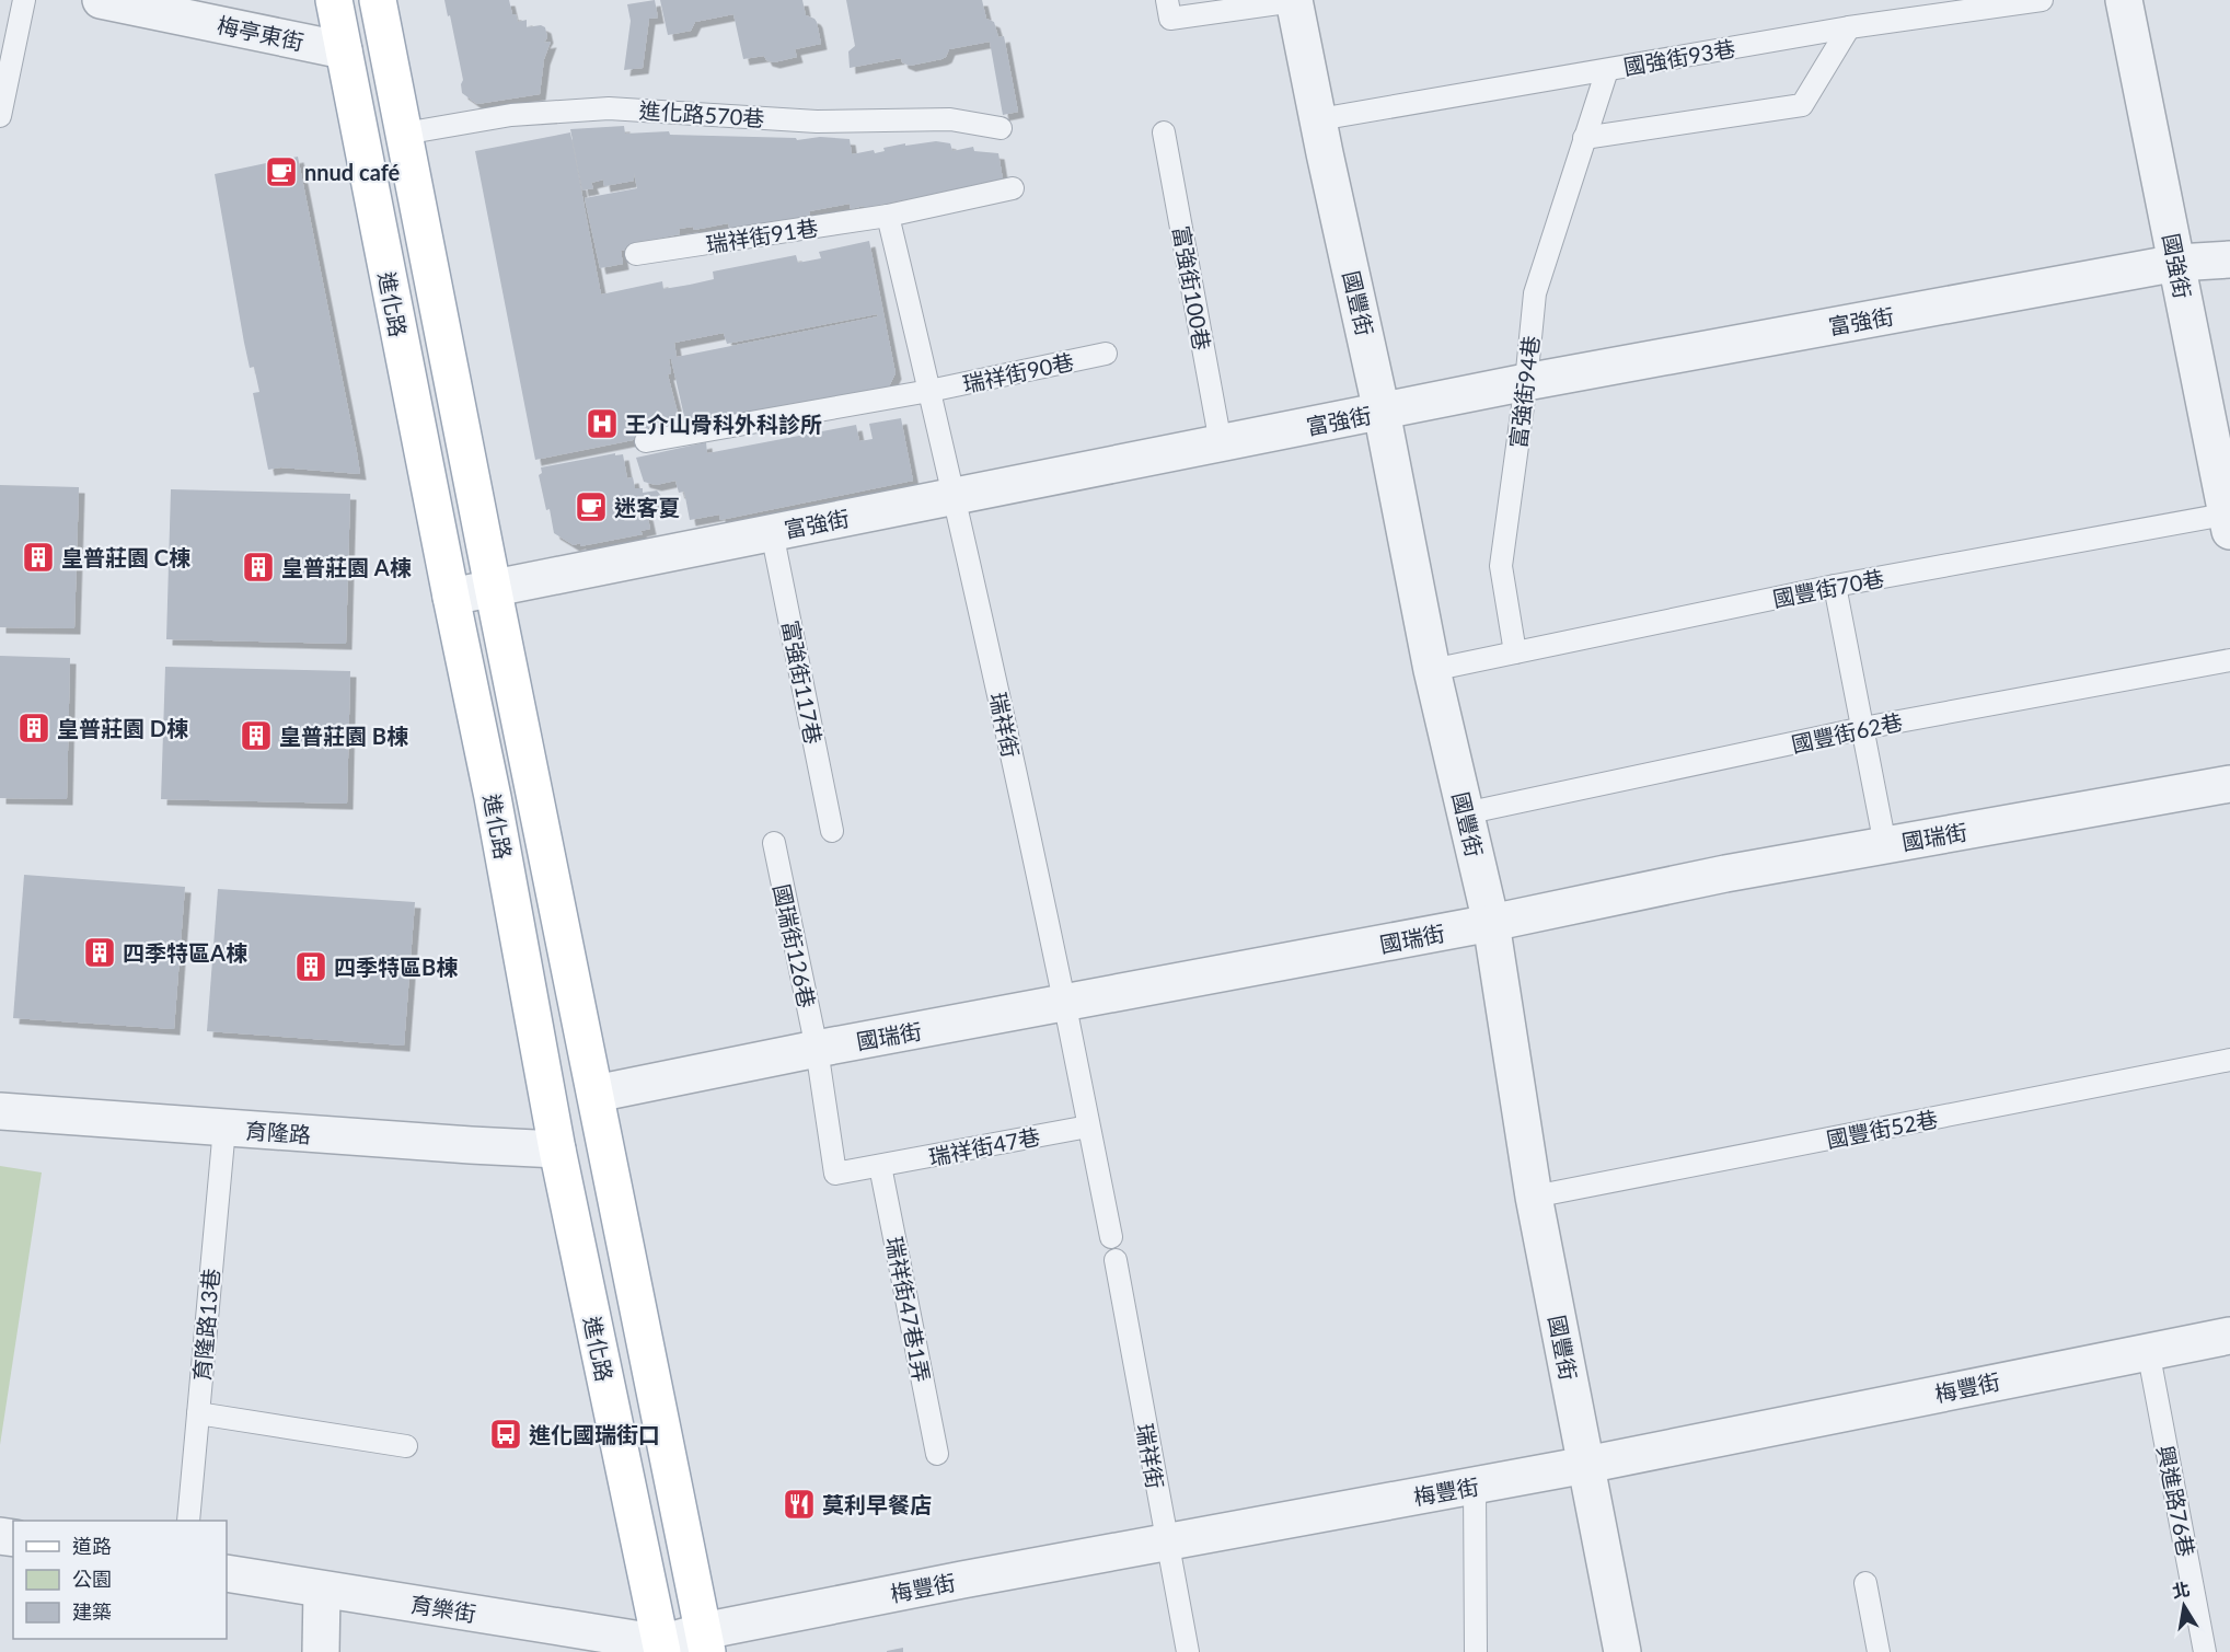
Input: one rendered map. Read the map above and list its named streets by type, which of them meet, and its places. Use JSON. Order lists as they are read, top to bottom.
{
  "streets": {
    "main road": ["進化路"],
    "street": [
      "梅亭東街",
      "國強街",
      "國豐街",
      "富強街",
      "國瑞街",
      "育隆路",
      "梅豐街",
      "育樂街"
    ],
    "lane": [
      "國強街93巷",
      "進化路570巷",
      "瑞祥街91巷",
      "富強街100巷",
      "瑞祥街90巷",
      "富強街94巷",
      "國豐街70巷",
      "富強街117巷",
      "瑞祥街",
      "國豐街62巷",
      "國瑞街126巷",
      "國豐街52巷",
      "瑞祥街47巷",
      "瑞祥街47巷1弄",
      "育隆路13巷",
      "興進路76巷"
    ]
  },
  "crossings": [
    ["梅亭東街", "進化路"],
    ["國強街93巷", "國豐街"],
    ["國強街93巷", "富強街94巷"],
    ["進化路570巷", "進化路"],
    ["瑞祥街91巷", "瑞祥街"],
    ["國強街", "富強街"],
    ["國強街", "國豐街70巷"],
    ["富強街100巷", "富強街"],
    ["國豐街", "富強街"],
    ["國豐街", "國豐街70巷"],
    ["國豐街", "國豐街62巷"],
    ["國豐街", "國瑞街"],
    ["國豐街", "國豐街52巷"],
    ["國豐街", "梅豐街"],
    ["進化路", "富強街"],
    ["進化路", "國瑞街"],
    ["進化路", "育隆路"],
    ["進化路", "梅豐街"],
    ["進化路", "育樂街"],
    ["富強街", "富強街94巷"],
    ["富強街", "富強街117巷"],
    ["富強街", "瑞祥街"],
    ["瑞祥街90巷", "瑞祥街"],
    ["富強街94巷", "國豐街70巷"],
    ["瑞祥街", "國瑞街"],
    ["瑞祥街", "瑞祥街47巷"],
    ["瑞祥街", "梅豐街"],
    ["國瑞街", "國瑞街126巷"],
    ["國瑞街126巷", "瑞祥街47巷"],
    ["國瑞街126巷", "瑞祥街47巷1弄"],
    ["育隆路", "育隆路13巷"],
    ["瑞祥街47巷", "瑞祥街47巷1弄"],
    ["梅豐街", "興進路76巷"],
    ["梅豐街", "育樂街"]
  ],
  "places": {
    "cafe": ["nnud café", "迷客夏"],
    "hospital": ["王介山骨科外科診所"],
    "building": [
      "皇普莊園 C棟",
      "皇普莊園 A棟",
      "皇普莊園 D棟",
      "皇普莊園 B棟",
      "四季特區A棟",
      "四季特區B棟"
    ],
    "bus stop": ["進化國瑞街口"],
    "restaurant": ["莫利早餐店"]
  },
  "legend": ["道路", "公園", "建築"],
  "north": "top"
}
